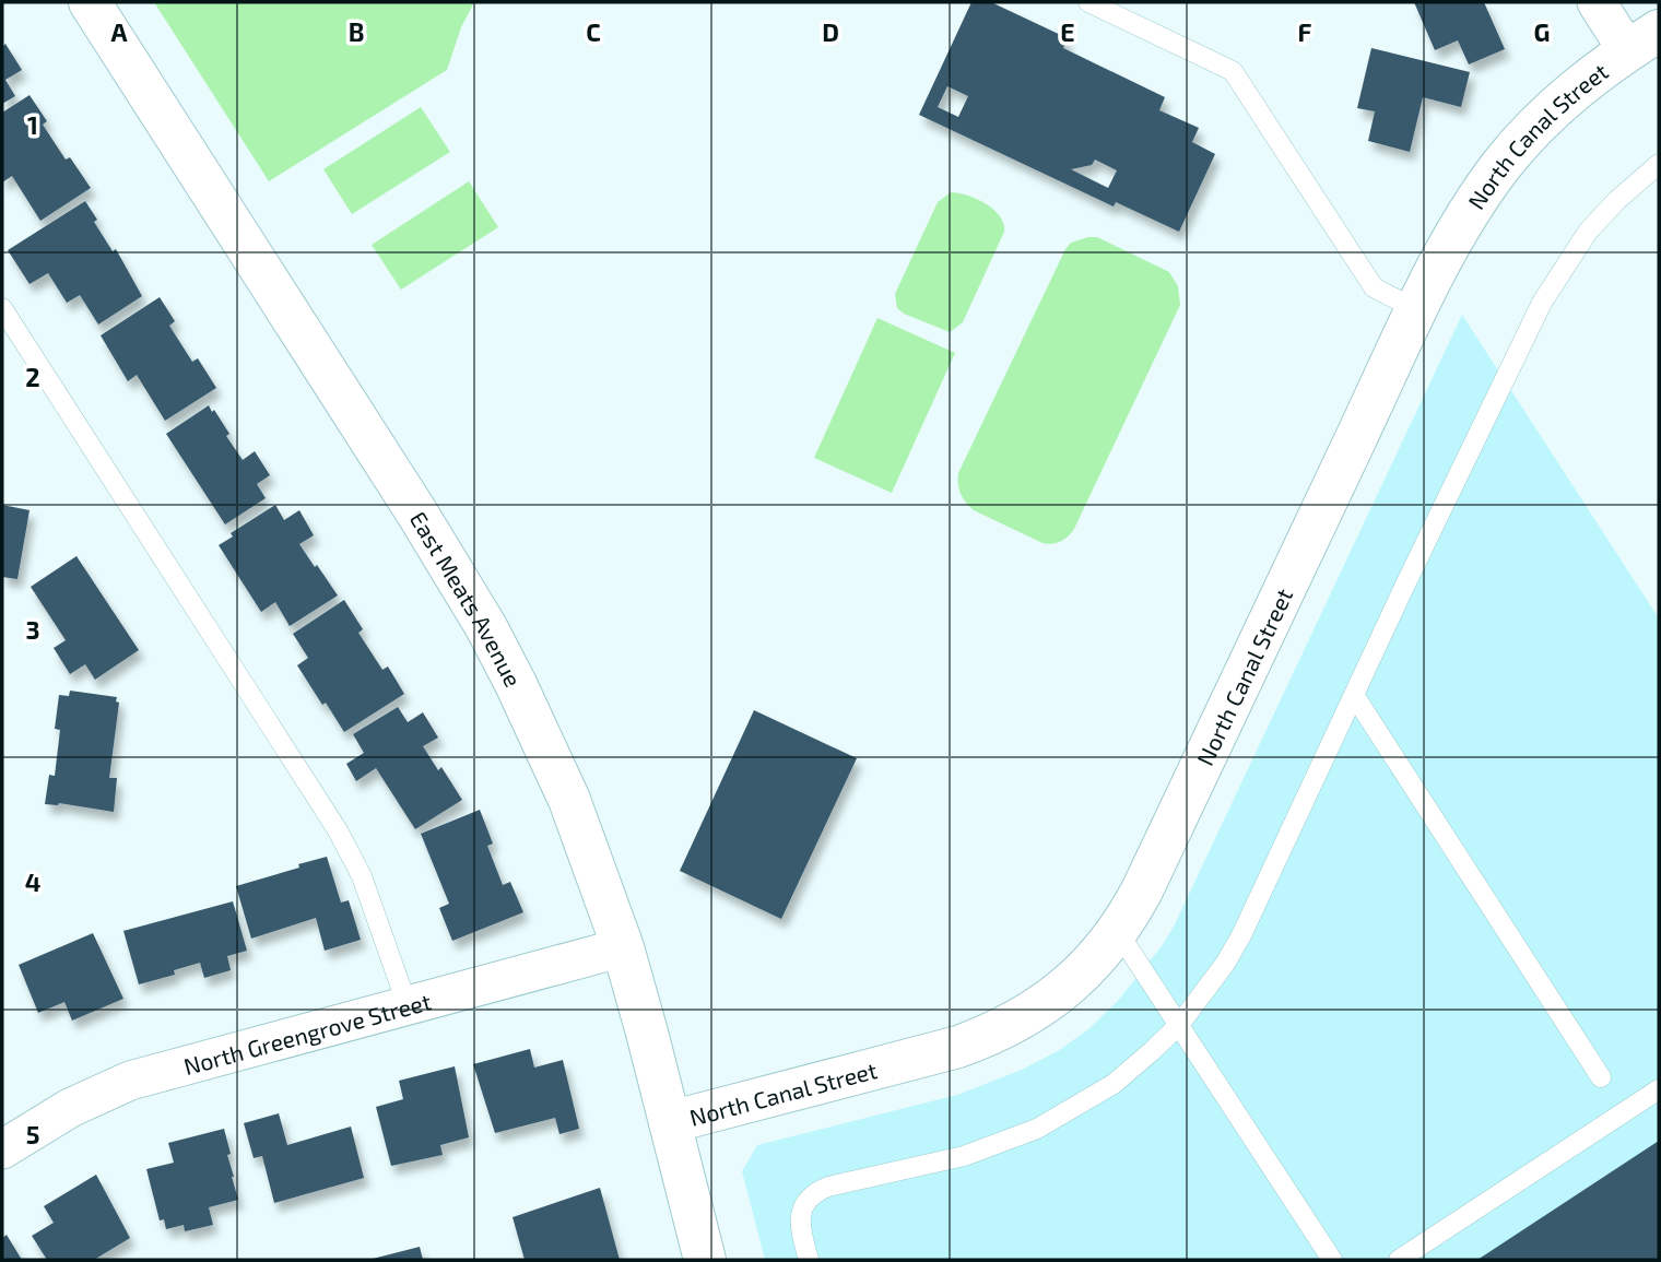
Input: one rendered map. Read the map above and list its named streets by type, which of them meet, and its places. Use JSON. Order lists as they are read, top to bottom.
{
  "streets": {
    "street": ["North Canal Street", "East Meats Avenue", "North Greengrove Street"]
  },
  "crossings": [
    ["North Canal Street", "East Meats Avenue"],
    ["East Meats Avenue", "North Greengrove Street"]
  ],
  "grid": {
    "columns": [
      "A",
      "B",
      "C",
      "D",
      "E",
      "F",
      "G"
    ],
    "rows": [
      "1",
      "2",
      "3",
      "4",
      "5"
    ]
  }
}
